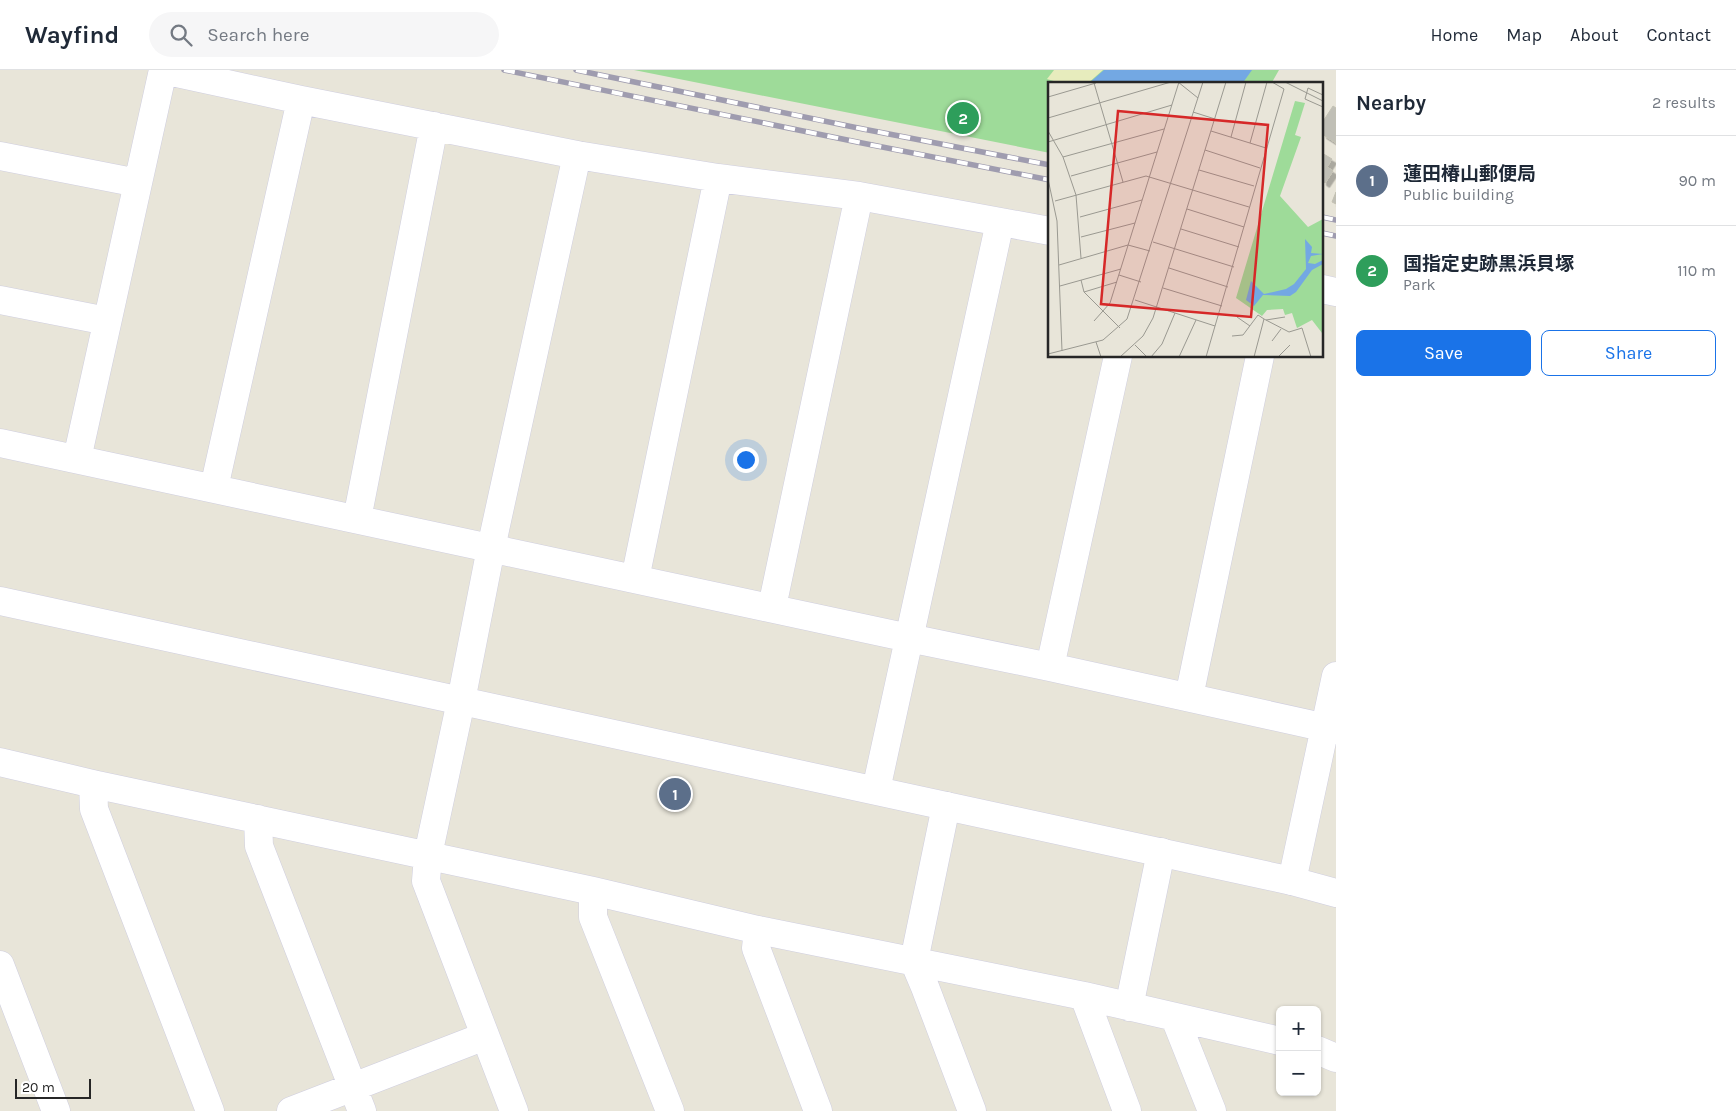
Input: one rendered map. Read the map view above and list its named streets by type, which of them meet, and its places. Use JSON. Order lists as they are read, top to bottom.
{
  "scale_bar": "20 m",
  "page": {
    "header": "Wayfind",
    "search": "Search here",
    "nav": [
      "Home",
      "Map",
      "About",
      "Contact"
    ],
    "heading": ["Nearby", "2 results"],
    "pins": ["2", "1"],
    "list": [
      {
        "mark": "1",
        "name": "蓮田椿山郵便局",
        "note": "Public building",
        "value": "90 m"
      },
      {
        "mark": "2",
        "name": "国指定史跡黒浜貝塚",
        "note": "Park",
        "value": "110 m"
      }
    ],
    "buttons": ["Save", "Share"],
    "map_buttons": ["+", "−"],
    "scale": "20 m"
  }
}
